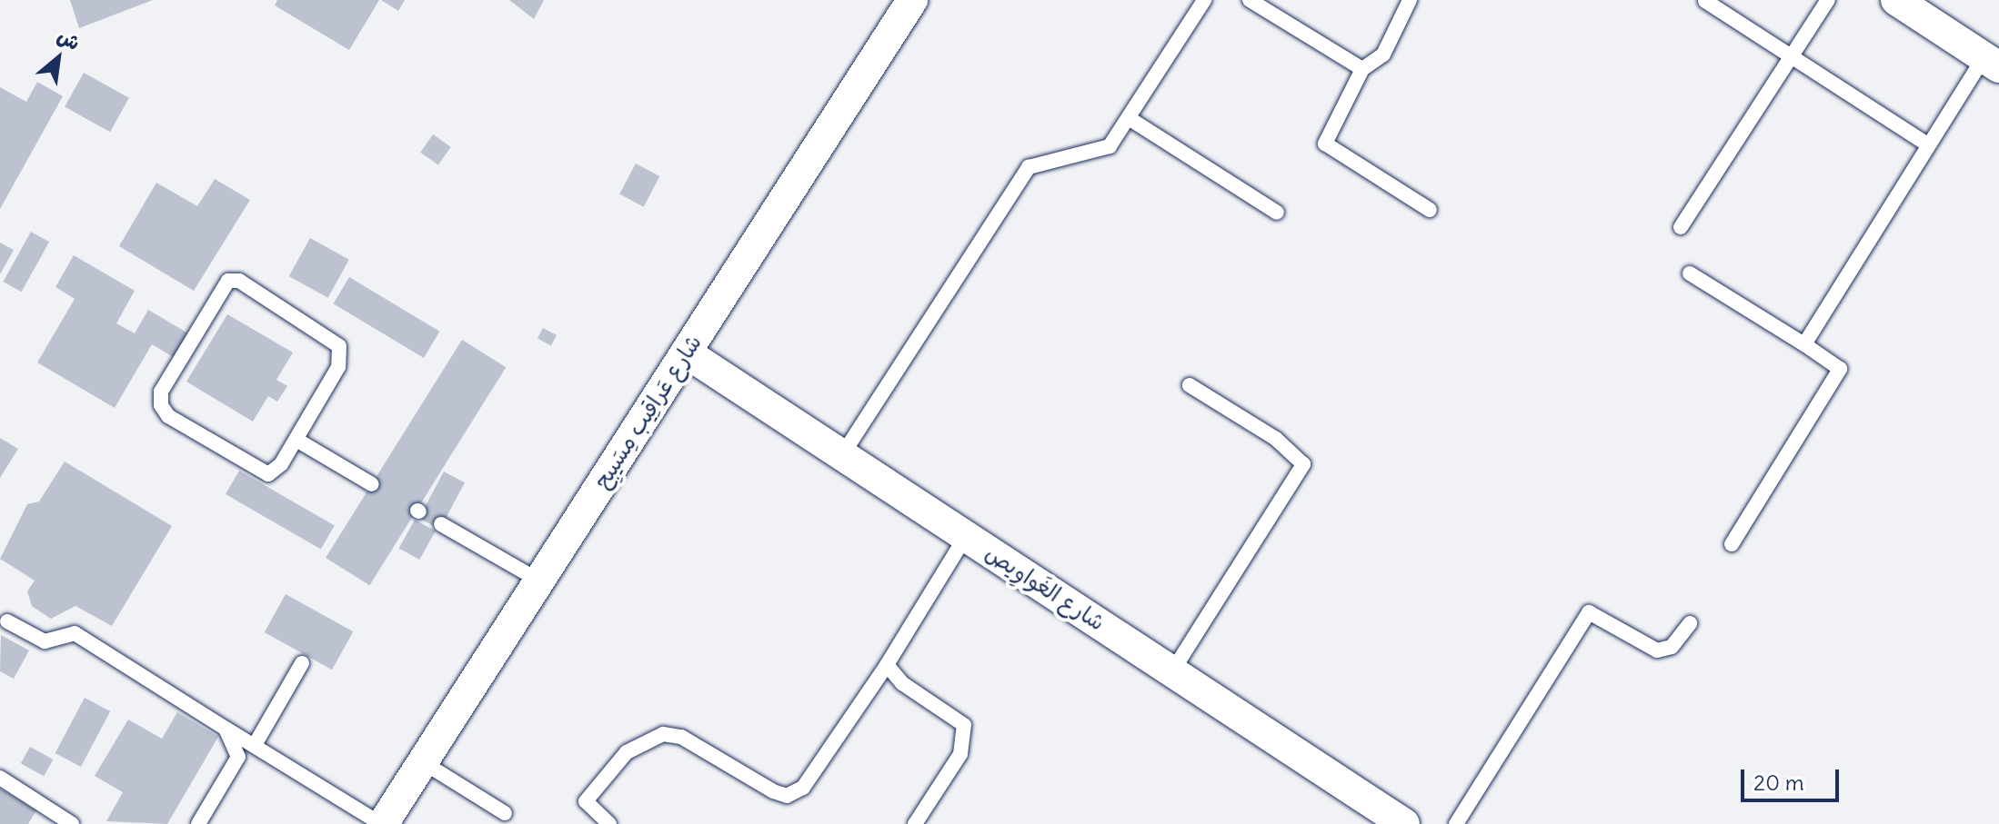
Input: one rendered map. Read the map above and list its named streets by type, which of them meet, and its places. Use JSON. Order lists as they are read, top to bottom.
{
  "streets": {
    "street": ["شارع عَراقِيب مِسَيبِح", "شارع الغَواوِيص"]
  },
  "crossings": [
    ["شارع عَراقِيب مِسَيبِح", "شارع الغَواوِيص"]
  ],
  "scale_bar": "20 m",
  "north": "top right"
}
